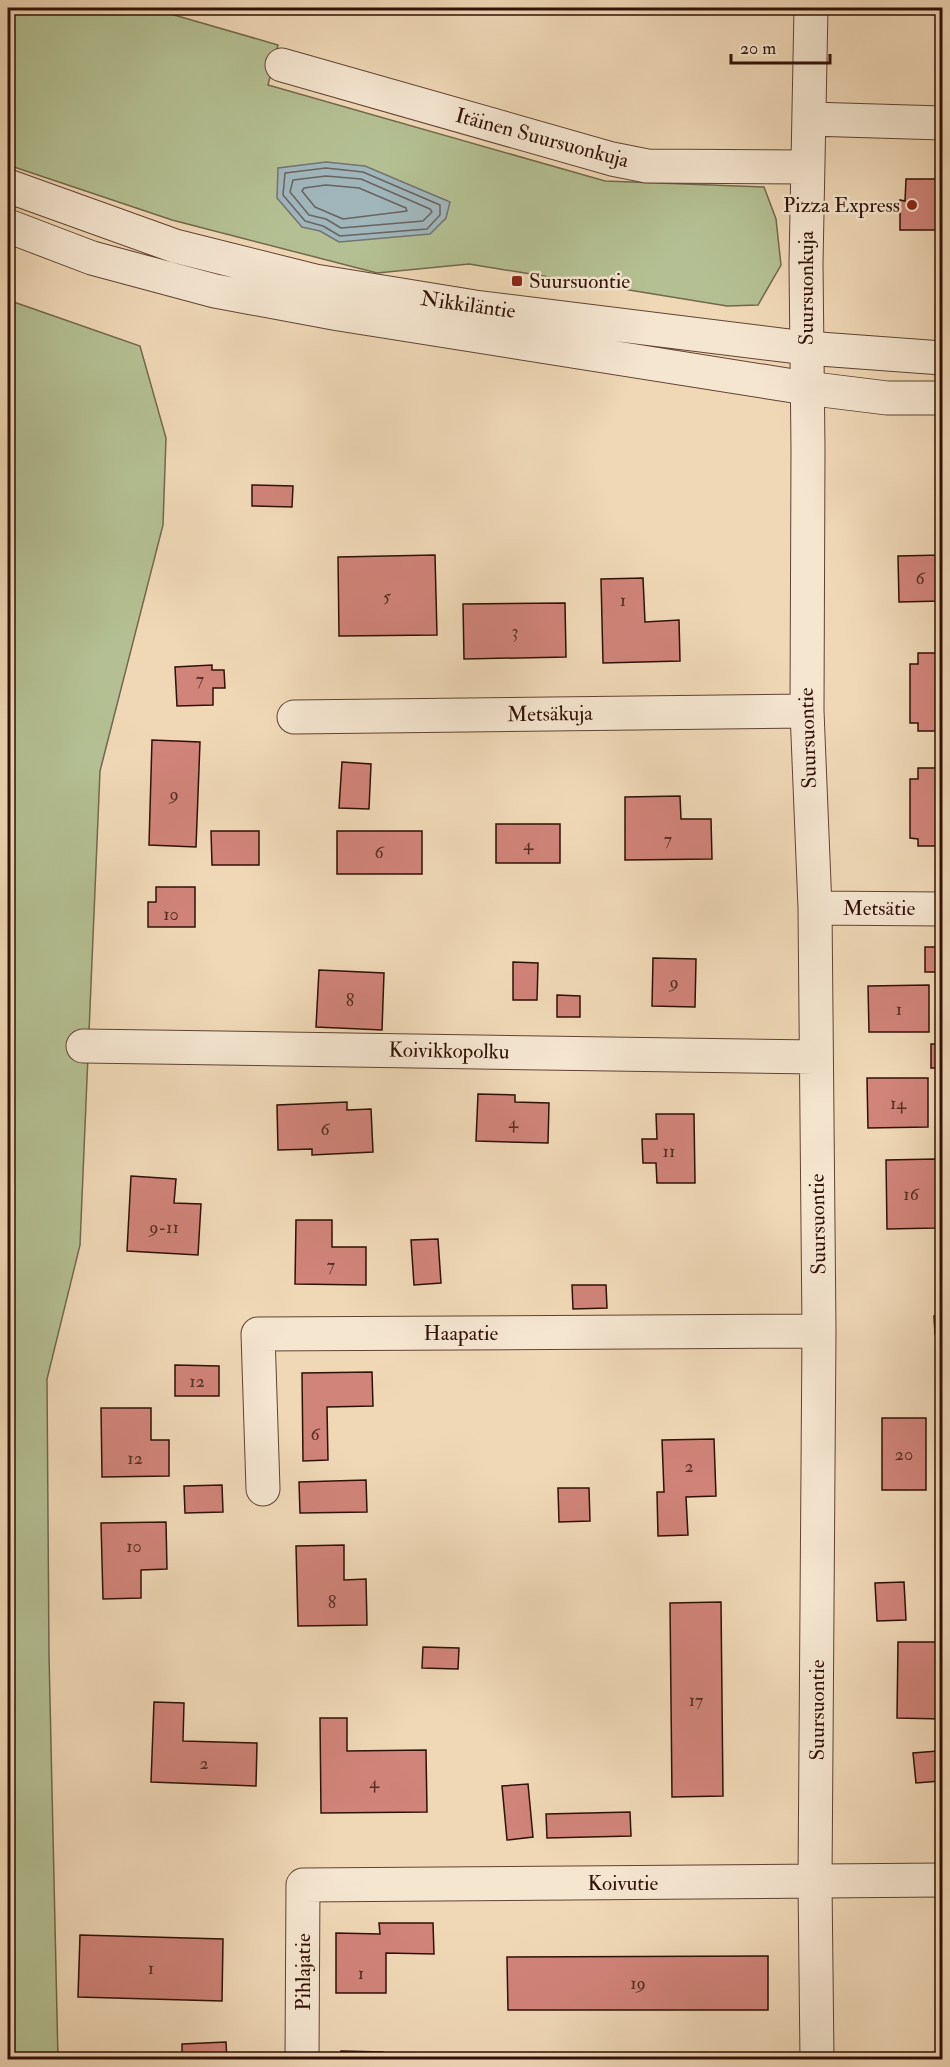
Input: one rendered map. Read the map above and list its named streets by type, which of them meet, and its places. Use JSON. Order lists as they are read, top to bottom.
{
  "streets": {
    "street": [
      "Itäinen Suursuonkuja",
      "Suursuonkuja",
      "Nikkiläntie",
      "Metsäkuja",
      "Suursuontie",
      "Metsätie",
      "Koivikkopolku",
      "Haapatie",
      "Koivutie",
      "Pihlajatie"
    ]
  },
  "crossings": [
    ["Itäinen Suursuonkuja", "Suursuonkuja"],
    ["Suursuonkuja", "Nikkiläntie"],
    ["Suursuonkuja", "Suursuontie"],
    ["Nikkiläntie", "Suursuontie"],
    ["Metsäkuja", "Suursuontie"],
    ["Suursuontie", "Metsätie"],
    ["Suursuontie", "Koivikkopolku"],
    ["Suursuontie", "Haapatie"],
    ["Suursuontie", "Koivutie"],
    ["Koivutie", "Pihlajatie"]
  ],
  "places": {
    "other": ["Pizza Express"],
    "transit": ["Suursuontie"]
  },
  "house_numbers": [
    "6",
    "5",
    "1",
    "3",
    "7",
    "9",
    "7",
    "4",
    "6",
    "10",
    "9",
    "8",
    "1",
    "14",
    "4",
    "6",
    "11",
    "16",
    "9-11",
    "7",
    "12",
    "6",
    "20",
    "12",
    "2",
    "10",
    "8",
    "17",
    "2",
    "4",
    "1",
    "1",
    "19"
  ],
  "scale_bar": "20 m"
}
